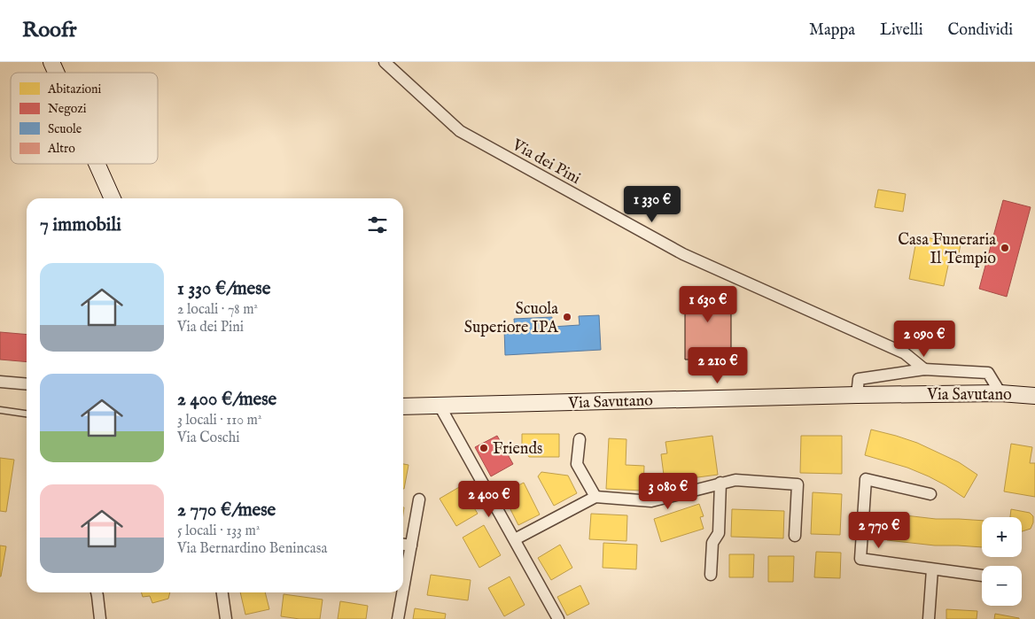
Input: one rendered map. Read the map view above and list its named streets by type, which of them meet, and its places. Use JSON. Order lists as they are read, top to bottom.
{
  "streets": {
    "street": ["Via dei Pini", "Via Savutano"]
  },
  "places": ["Casa Funeraria Il Tempio", "Scuola Superiore IPA", "Friends"],
  "legend": [
    "Abitazioni",
    "Negozi",
    "Scuole",
    "Altro"
  ],
  "page": {
    "header": "Roofr",
    "nav": ["Mappa", "Livelli", "Condividi"],
    "price": [
      "1 330 €",
      "1 630 €",
      "2 090 €",
      "2 210 €",
      "3 080 €",
      "2 400 €",
      "2 770 €"
    ],
    "heading": "7 immobili",
    "list": [
      {
        "name": "1 330 €/mese",
        "note": "2 locali · 78 m² · Via dei Pini"
      },
      {
        "name": "2 400 €/mese",
        "note": "3 locali · 110 m² · Via Coschi"
      },
      {
        "name": "2 770 €/mese",
        "note": "5 locali · 133 m² · Via Bernardino Benincasa"
      }
    ],
    "map_buttons": ["+", "−"]
  }
}
